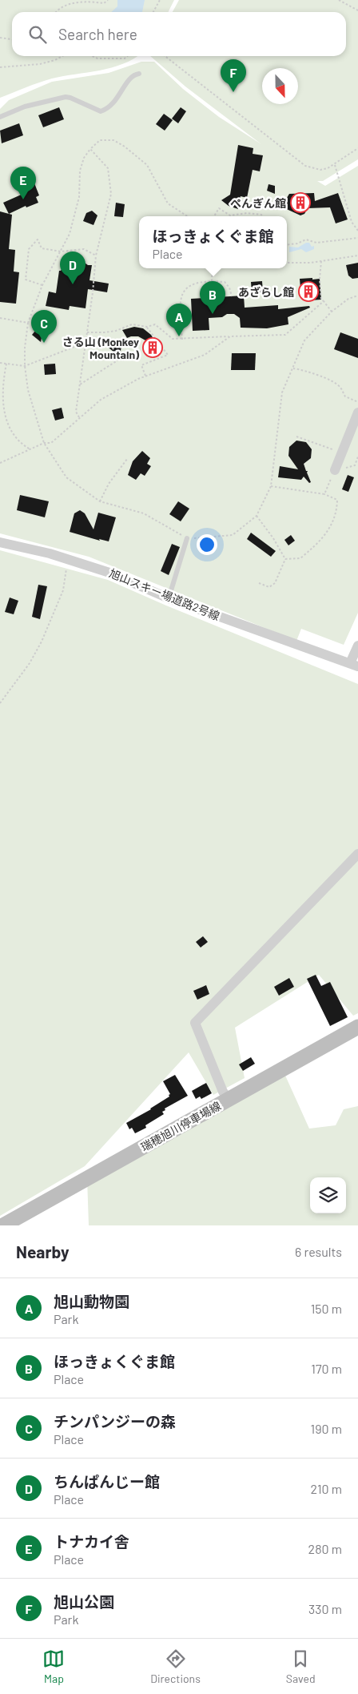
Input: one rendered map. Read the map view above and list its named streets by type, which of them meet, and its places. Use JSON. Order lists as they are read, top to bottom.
{
  "streets": {
    "main road": ["瑞穂旭川停車場線"],
    "street": ["旭山スキー場道路2号線"]
  },
  "places": {
    "building": ["ぺんぎん館", "あざらし館", "さる山 (Monkey Mountain)"]
  },
  "north": "bottom",
  "page": {
    "search": "Search here",
    "pins": [
      "F",
      "E",
      "D",
      "B",
      "A",
      "C"
    ],
    "popup": ["ほっきょくぐま館", "Place"],
    "heading": ["Nearby", "6 results"],
    "list": [
      {
        "mark": "A",
        "name": "旭山動物園",
        "note": "Park",
        "value": "150 m"
      },
      {
        "mark": "B",
        "name": "ほっきょくぐま館",
        "note": "Place",
        "value": "170 m"
      },
      {
        "mark": "C",
        "name": "チンパンジーの森",
        "note": "Place",
        "value": "190 m"
      },
      {
        "mark": "D",
        "name": "ちんぱんじー館",
        "note": "Place",
        "value": "210 m"
      },
      {
        "mark": "E",
        "name": "トナカイ舎",
        "note": "Place",
        "value": "280 m"
      },
      {
        "mark": "F",
        "name": "旭山公園",
        "note": "Park",
        "value": "330 m"
      }
    ],
    "nav": ["Map", "Directions", "Saved"]
  }
}
